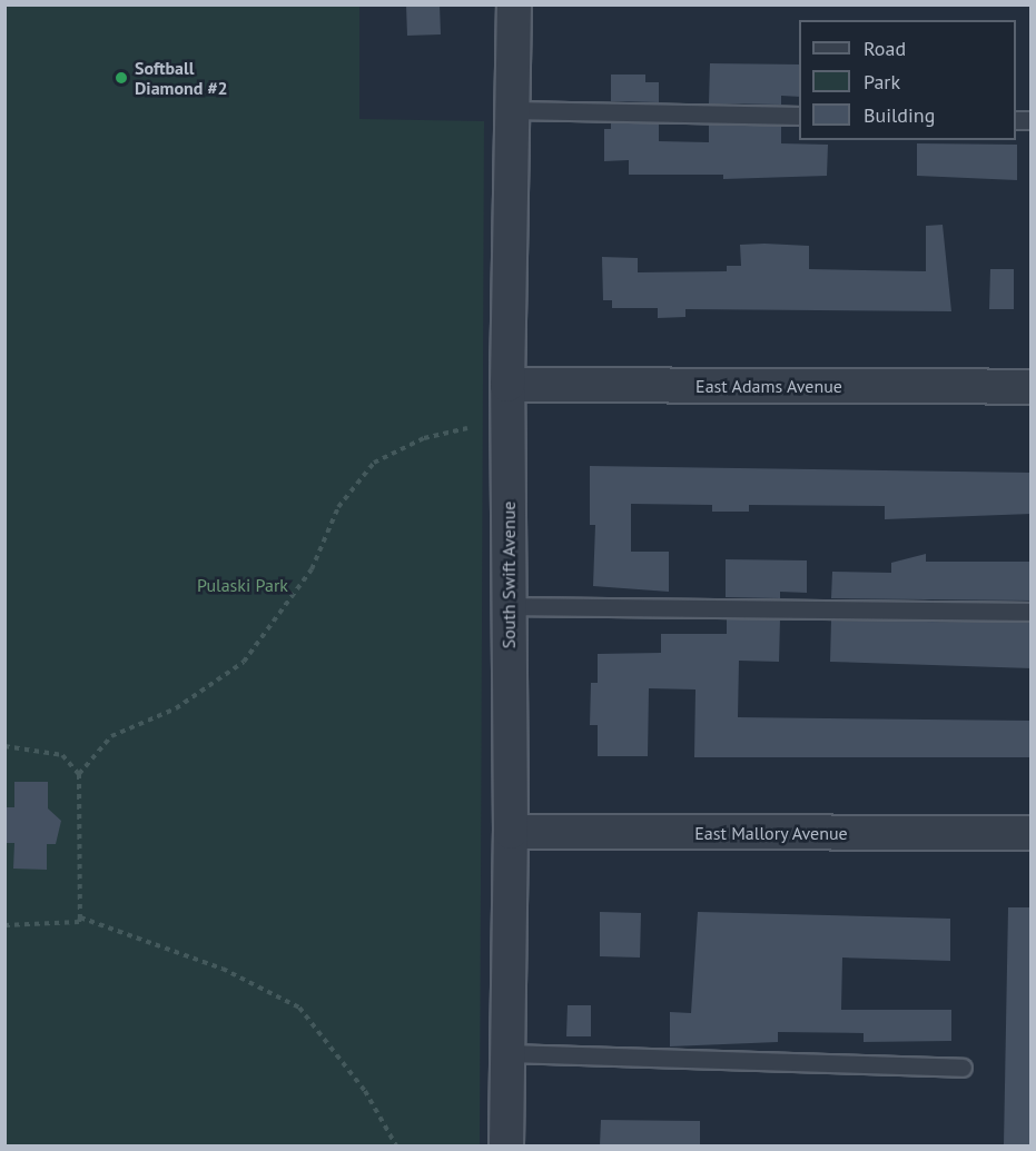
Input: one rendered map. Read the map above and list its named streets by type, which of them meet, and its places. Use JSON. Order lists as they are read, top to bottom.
{
  "streets": {
    "street": ["East Adams Avenue", "South Swift Avenue", "East Mallory Avenue"]
  },
  "crossings": [
    ["East Adams Avenue", "South Swift Avenue"],
    ["South Swift Avenue", "East Mallory Avenue"]
  ],
  "parks": ["Pulaski Park"],
  "places": ["Softball Diamond #2"],
  "legend": ["Road", "Park", "Building"]
}
